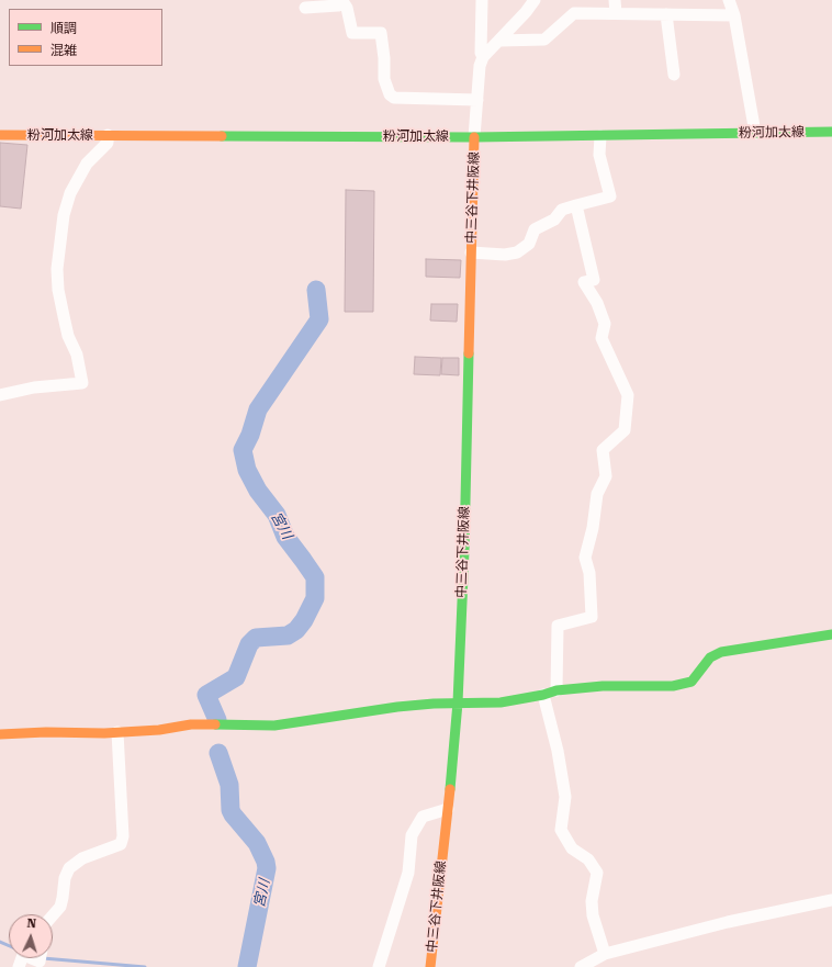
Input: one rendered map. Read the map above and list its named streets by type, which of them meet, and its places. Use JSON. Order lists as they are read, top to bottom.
{
  "streets": {
    "main road": ["粉河加太線", "中三谷下井阪線"]
  },
  "crossings": [
    ["粉河加太線", "中三谷下井阪線"]
  ],
  "water": ["宮川"],
  "legend": ["順調", "混雑"],
  "north": "top"
}
